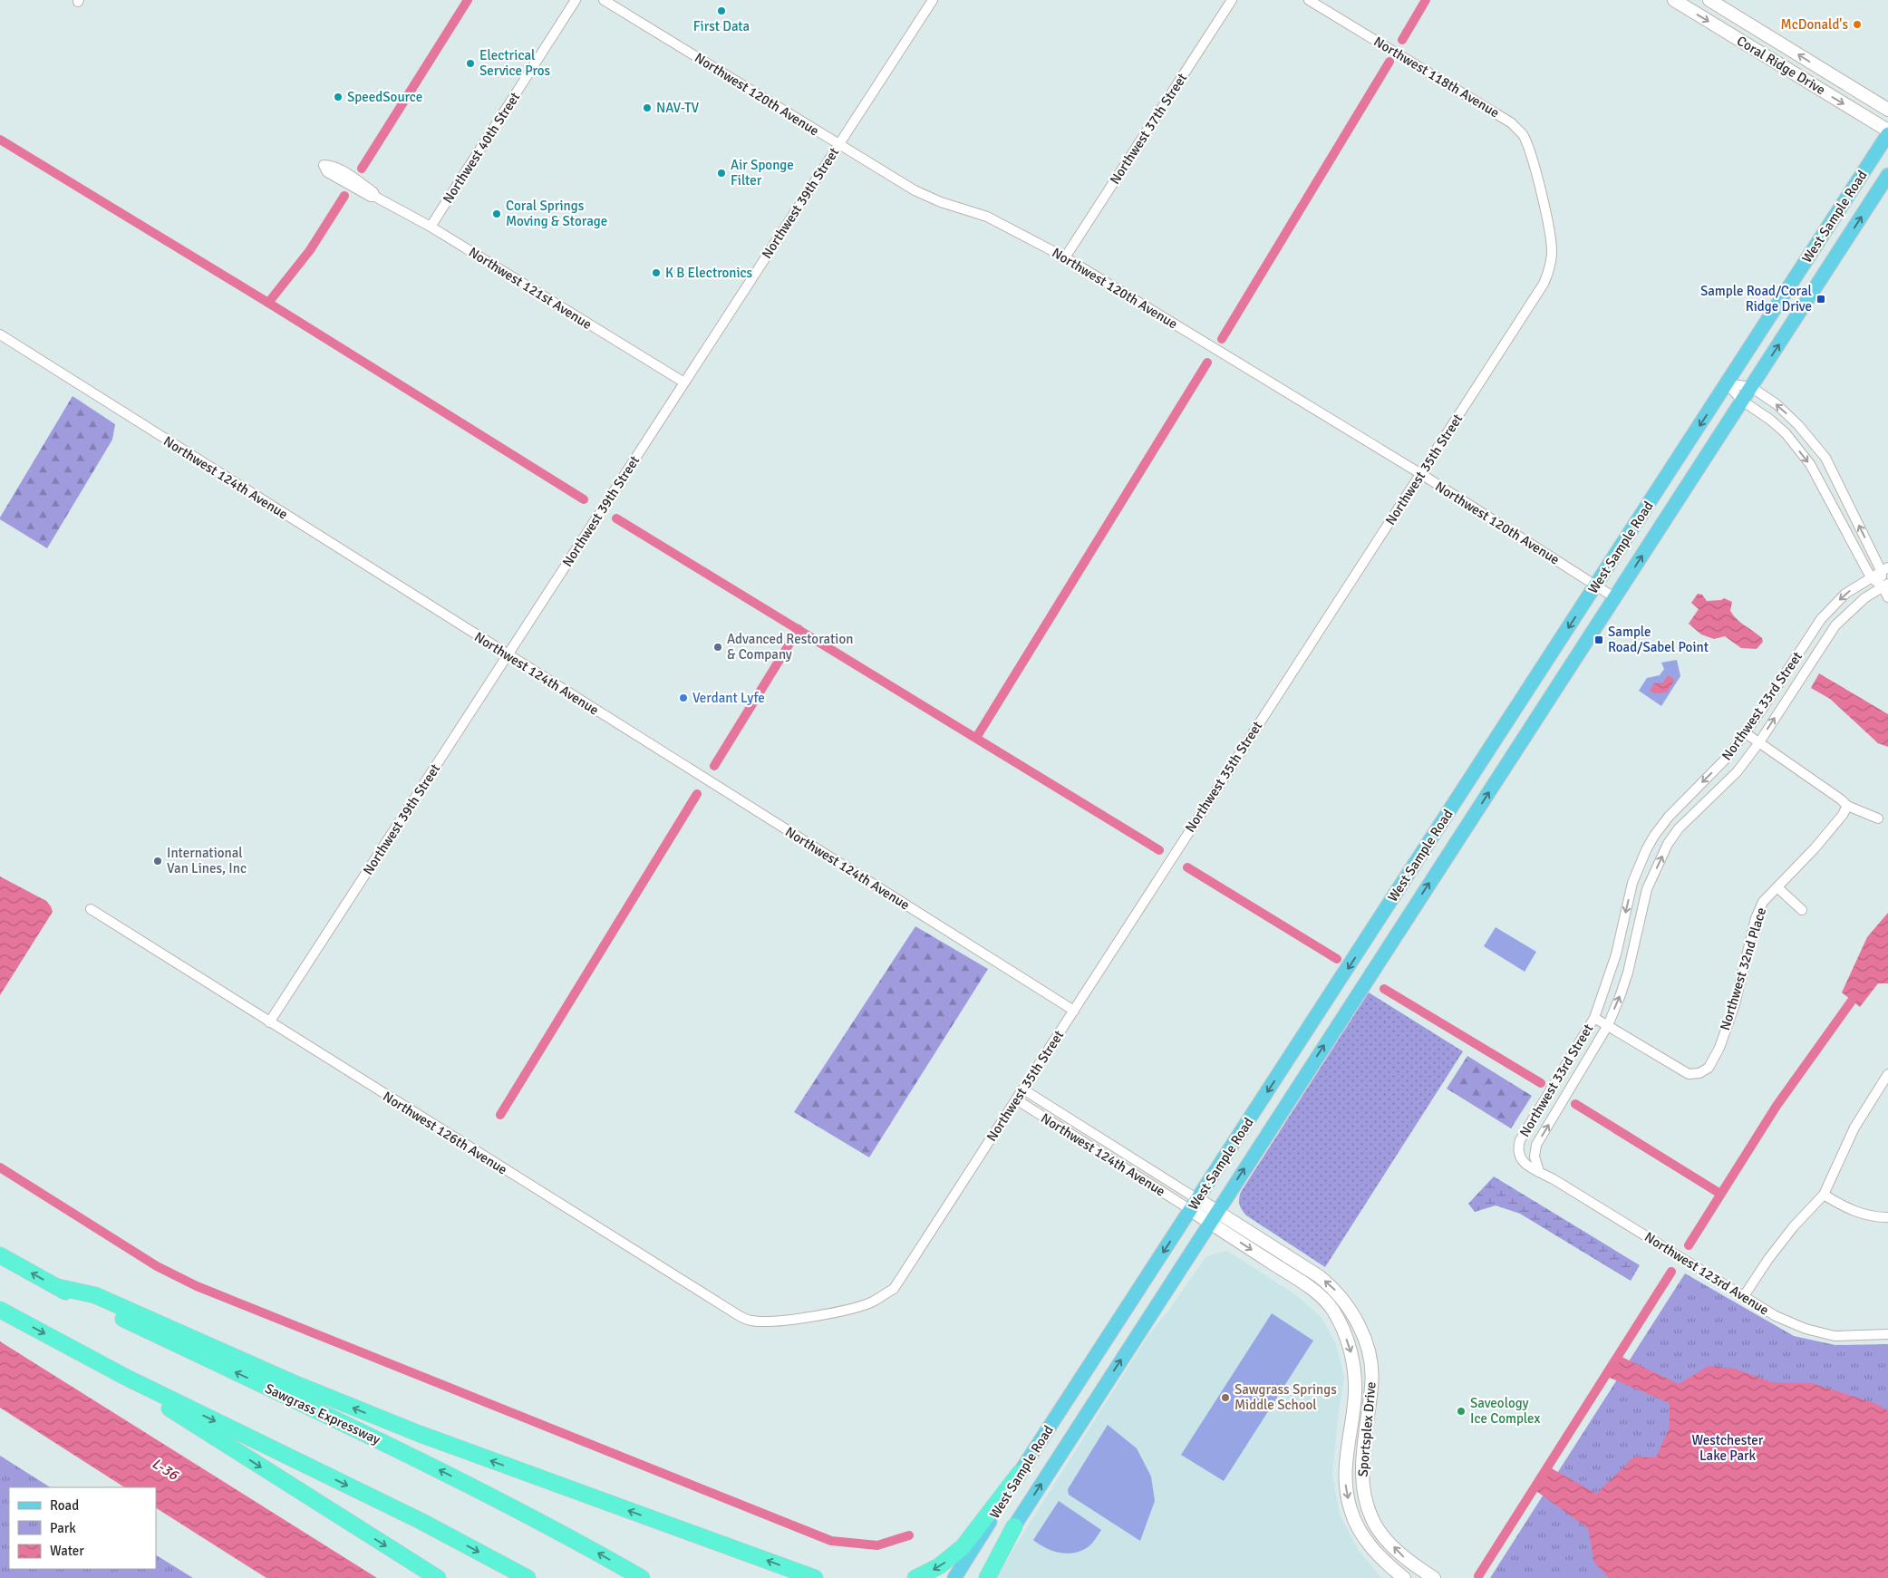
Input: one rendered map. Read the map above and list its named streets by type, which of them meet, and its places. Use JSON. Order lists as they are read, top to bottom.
{
  "streets": {
    "highway": ["Sawgrass Expressway"],
    "main road": ["West Sample Road"],
    "street": [
      "Coral Ridge Drive",
      "Northwest 118th Avenue",
      "Northwest 120th Avenue",
      "Northwest 37th Street",
      "Northwest 40th Street",
      "Northwest 39th Street",
      "Northwest 121st Avenue",
      "Northwest 35th Street",
      "Northwest 124th Avenue",
      "Northwest 33rd Street",
      "Northwest 32nd Place",
      "Northwest 126th Avenue",
      "Northwest 123rd Avenue",
      "Sportsplex Drive"
    ]
  },
  "crossings": [
    ["Coral Ridge Drive", "West Sample Road"],
    ["Northwest 118th Avenue", "Northwest 35th Street"],
    ["Northwest 120th Avenue", "Northwest 37th Street"],
    ["Northwest 120th Avenue", "Northwest 39th Street"],
    ["Northwest 120th Avenue", "West Sample Road"],
    ["Northwest 120th Avenue", "Northwest 35th Street"],
    ["Northwest 40th Street", "Northwest 121st Avenue"],
    ["Northwest 39th Street", "Northwest 121st Avenue"],
    ["Northwest 39th Street", "Northwest 124th Avenue"],
    ["Northwest 39th Street", "Northwest 126th Avenue"],
    ["West Sample Road", "Northwest 124th Avenue"],
    ["West Sample Road", "Sportsplex Drive"],
    ["Northwest 35th Street", "Northwest 124th Avenue"],
    ["Northwest 35th Street", "Northwest 126th Avenue"],
    ["Northwest 124th Avenue", "Sportsplex Drive"],
    ["Northwest 33rd Street", "Northwest 32nd Place"],
    ["Northwest 33rd Street", "Northwest 123rd Avenue"]
  ],
  "water": ["L-36"],
  "parks": ["Westchester Lake Park"],
  "places": {
    "other": [
      "First Data",
      "McDonald's",
      "Electrical Service Pros",
      "SpeedSource",
      "NAV-TV",
      "Air Sponge Filter",
      "Coral Springs Moving & Storage",
      "K B Electronics",
      "Advanced Restoration & Company",
      "Verdant Lyfe",
      "International Van Lines, Inc",
      "Sawgrass Springs Middle School",
      "Saveology Ice Complex"
    ],
    "transit": ["Sample Road/Coral Ridge Drive", "Sample Road/Sabel Point"]
  },
  "legend": ["Road", "Park", "Water"]
}
